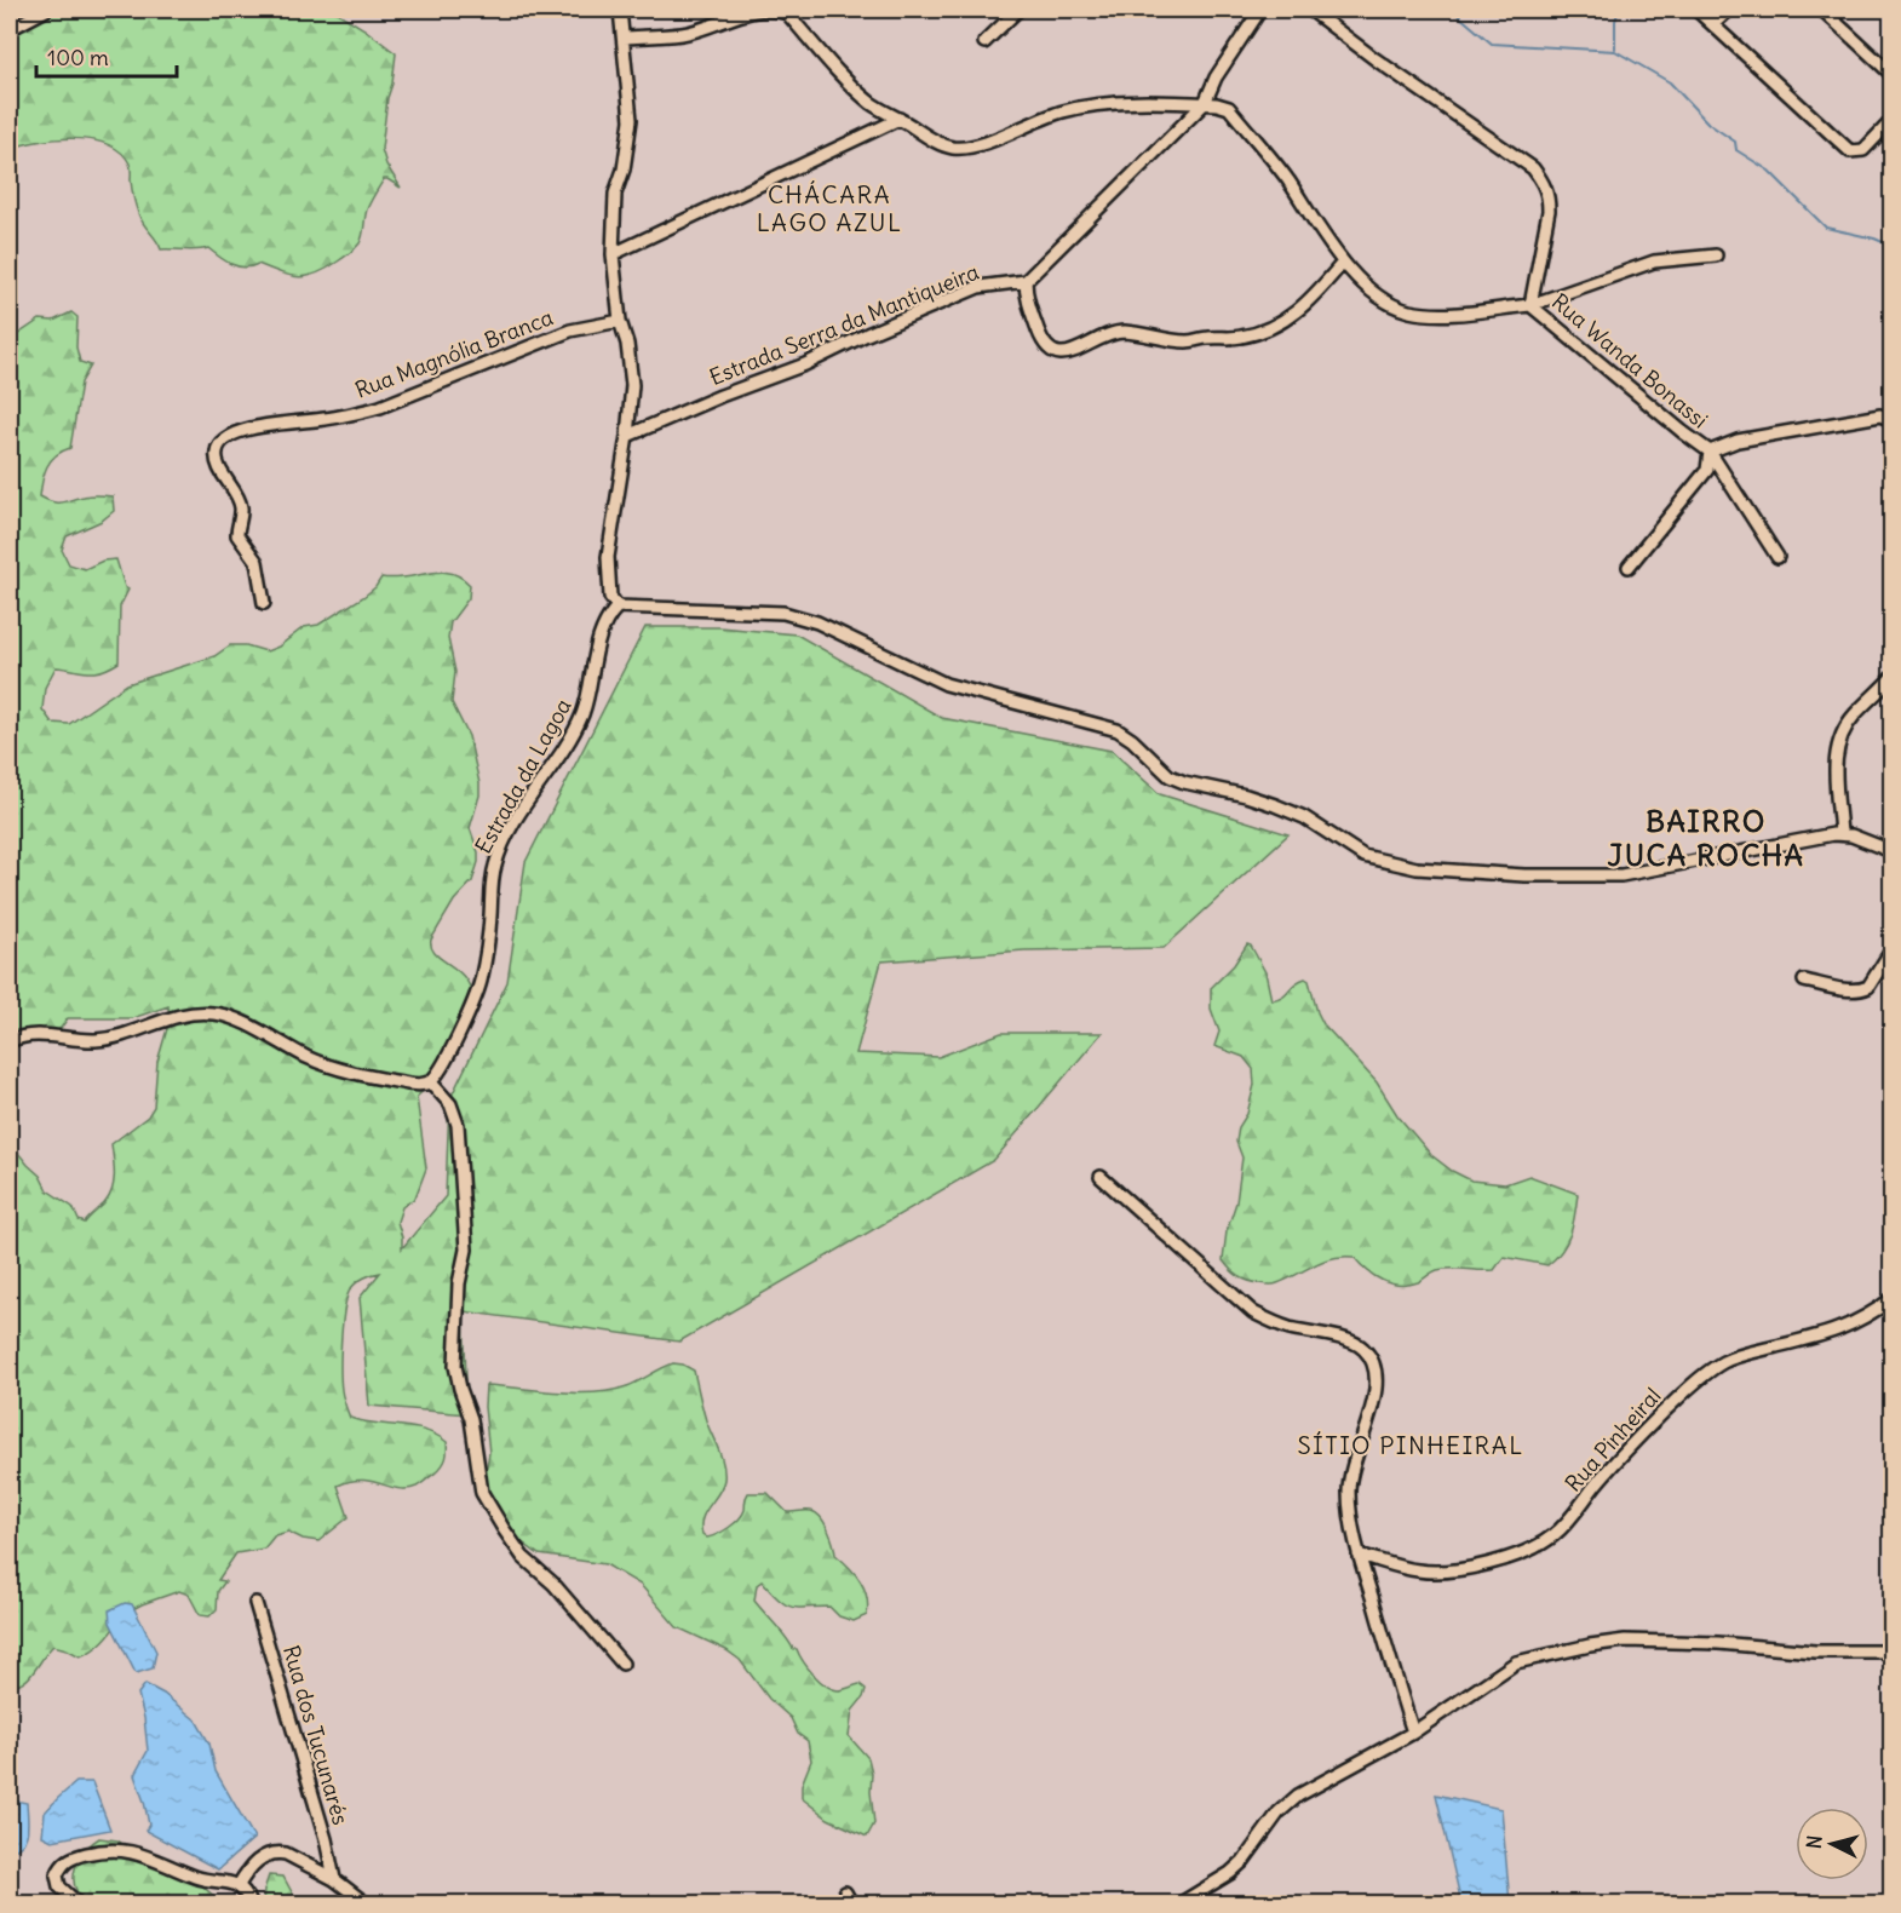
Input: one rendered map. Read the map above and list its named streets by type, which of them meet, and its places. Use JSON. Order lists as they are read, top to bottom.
{
  "streets": {
    "street": [
      "Estrada Serra da Mantiqueira",
      "Rua Magnólia Branca",
      "Rua Wanda Bonassi",
      "Estrada da Lagoa",
      "Rua Pinheiral",
      "Rua dos Tucunarés"
    ]
  },
  "districts": ["CHÁCARA LAGO AZUL", "BAIRRO JUCA ROCHA", "SÍTIO PINHEIRAL"],
  "scale_bar": "100 m",
  "north": "left"
}
